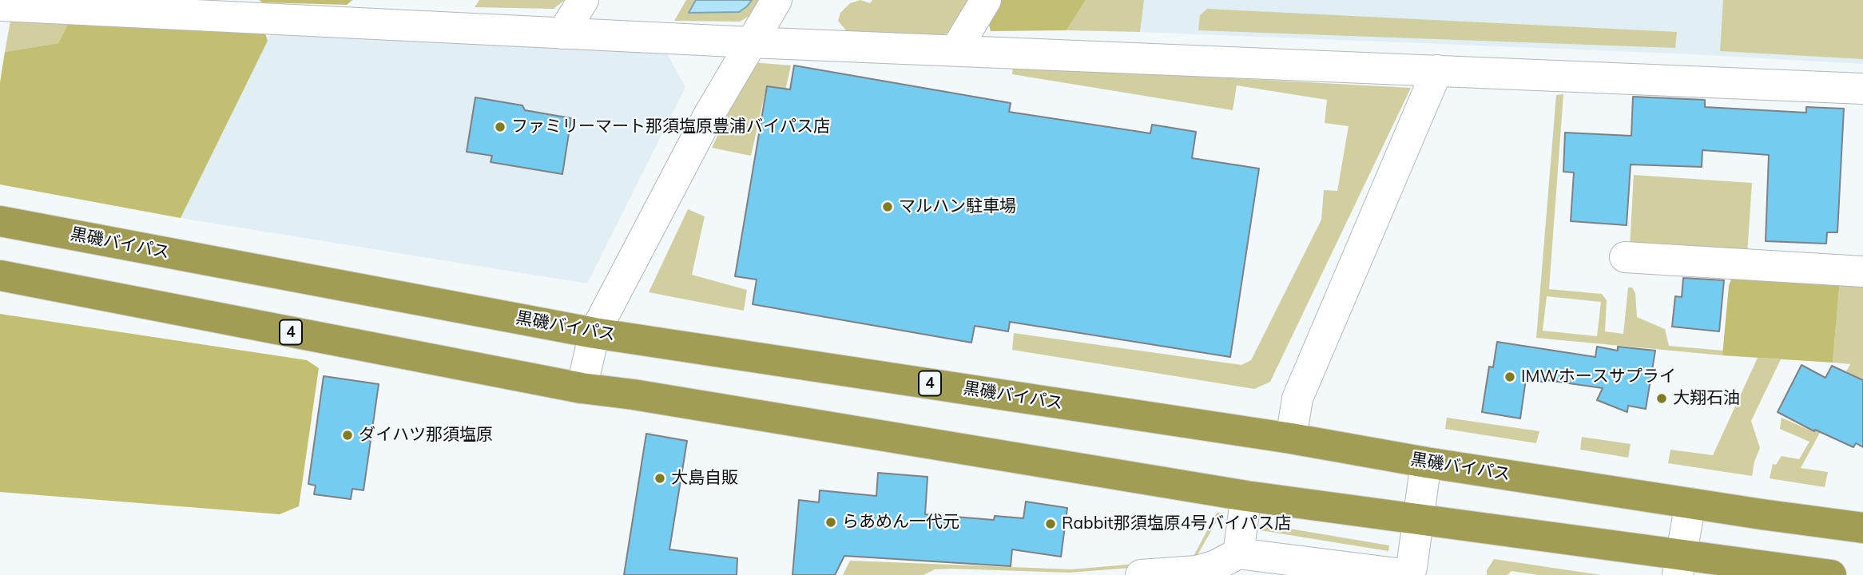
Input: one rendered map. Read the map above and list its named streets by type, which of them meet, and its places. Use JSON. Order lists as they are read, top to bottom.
{
  "streets": {
    "highway": ["黒磯バイパス", "4"]
  },
  "places": [
    "ファミリーマート那須塩原豊浦バイパス店",
    "マルハン駐車場",
    "IMWホースサプライ",
    "大翔石油",
    "ダイハツ那須塩原",
    "大島自販",
    "らあめん一代元",
    "Rabbit那須塩原4号バイパス店"
  ]
}
